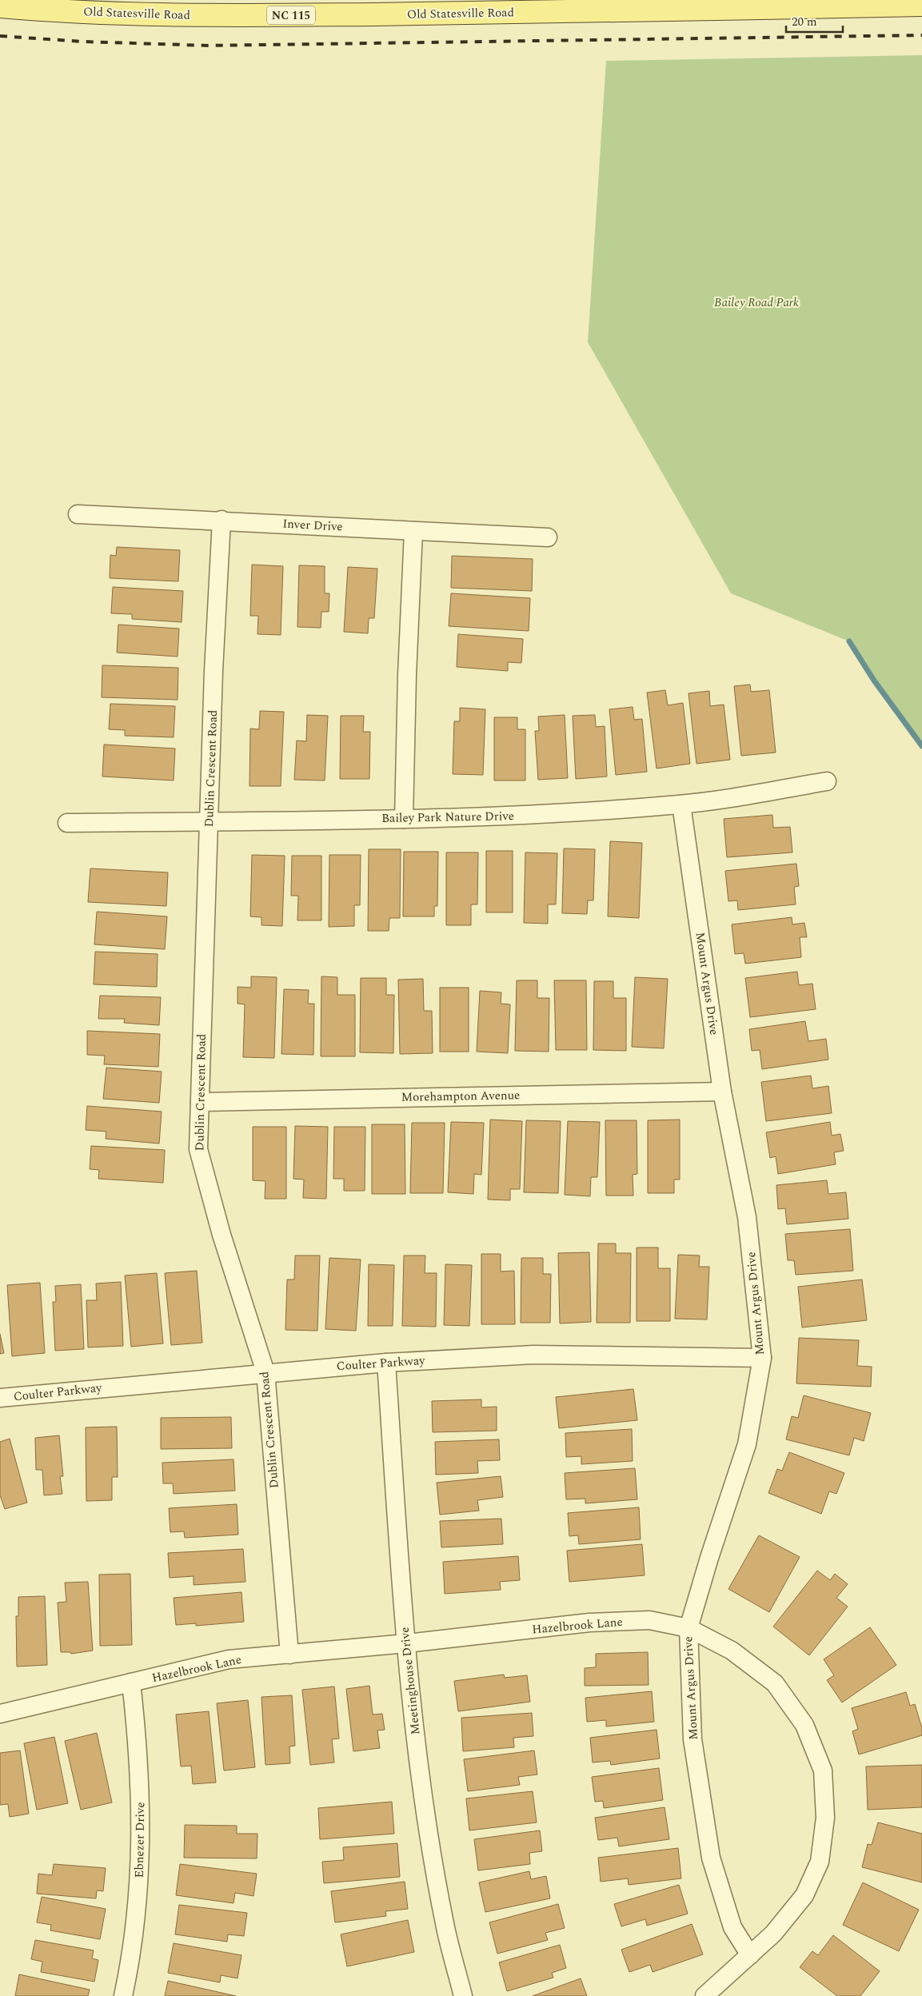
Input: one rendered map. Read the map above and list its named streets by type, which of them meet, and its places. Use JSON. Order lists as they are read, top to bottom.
{
  "streets": {
    "main road": ["Old Statesville Road", "NC 115"],
    "street": [
      "Inver Drive",
      "Dublin Crescent Road",
      "Bailey Park Nature Drive",
      "Mount Argus Drive",
      "Morehampton Avenue",
      "Coulter Parkway",
      "Hazelbrook Lane",
      "Meetinghouse Drive",
      "Ebnezer Drive"
    ]
  },
  "crossings": [
    ["Inver Drive", "Dublin Crescent Road"],
    ["Dublin Crescent Road", "Bailey Park Nature Drive"],
    ["Dublin Crescent Road", "Morehampton Avenue"],
    ["Dublin Crescent Road", "Coulter Parkway"],
    ["Dublin Crescent Road", "Hazelbrook Lane"],
    ["Bailey Park Nature Drive", "Mount Argus Drive"],
    ["Mount Argus Drive", "Morehampton Avenue"],
    ["Mount Argus Drive", "Coulter Parkway"],
    ["Mount Argus Drive", "Hazelbrook Lane"],
    ["Coulter Parkway", "Meetinghouse Drive"],
    ["Hazelbrook Lane", "Meetinghouse Drive"],
    ["Hazelbrook Lane", "Ebnezer Drive"]
  ],
  "parks": ["Bailey Road Park"],
  "scale_bar": "20 m"
}
